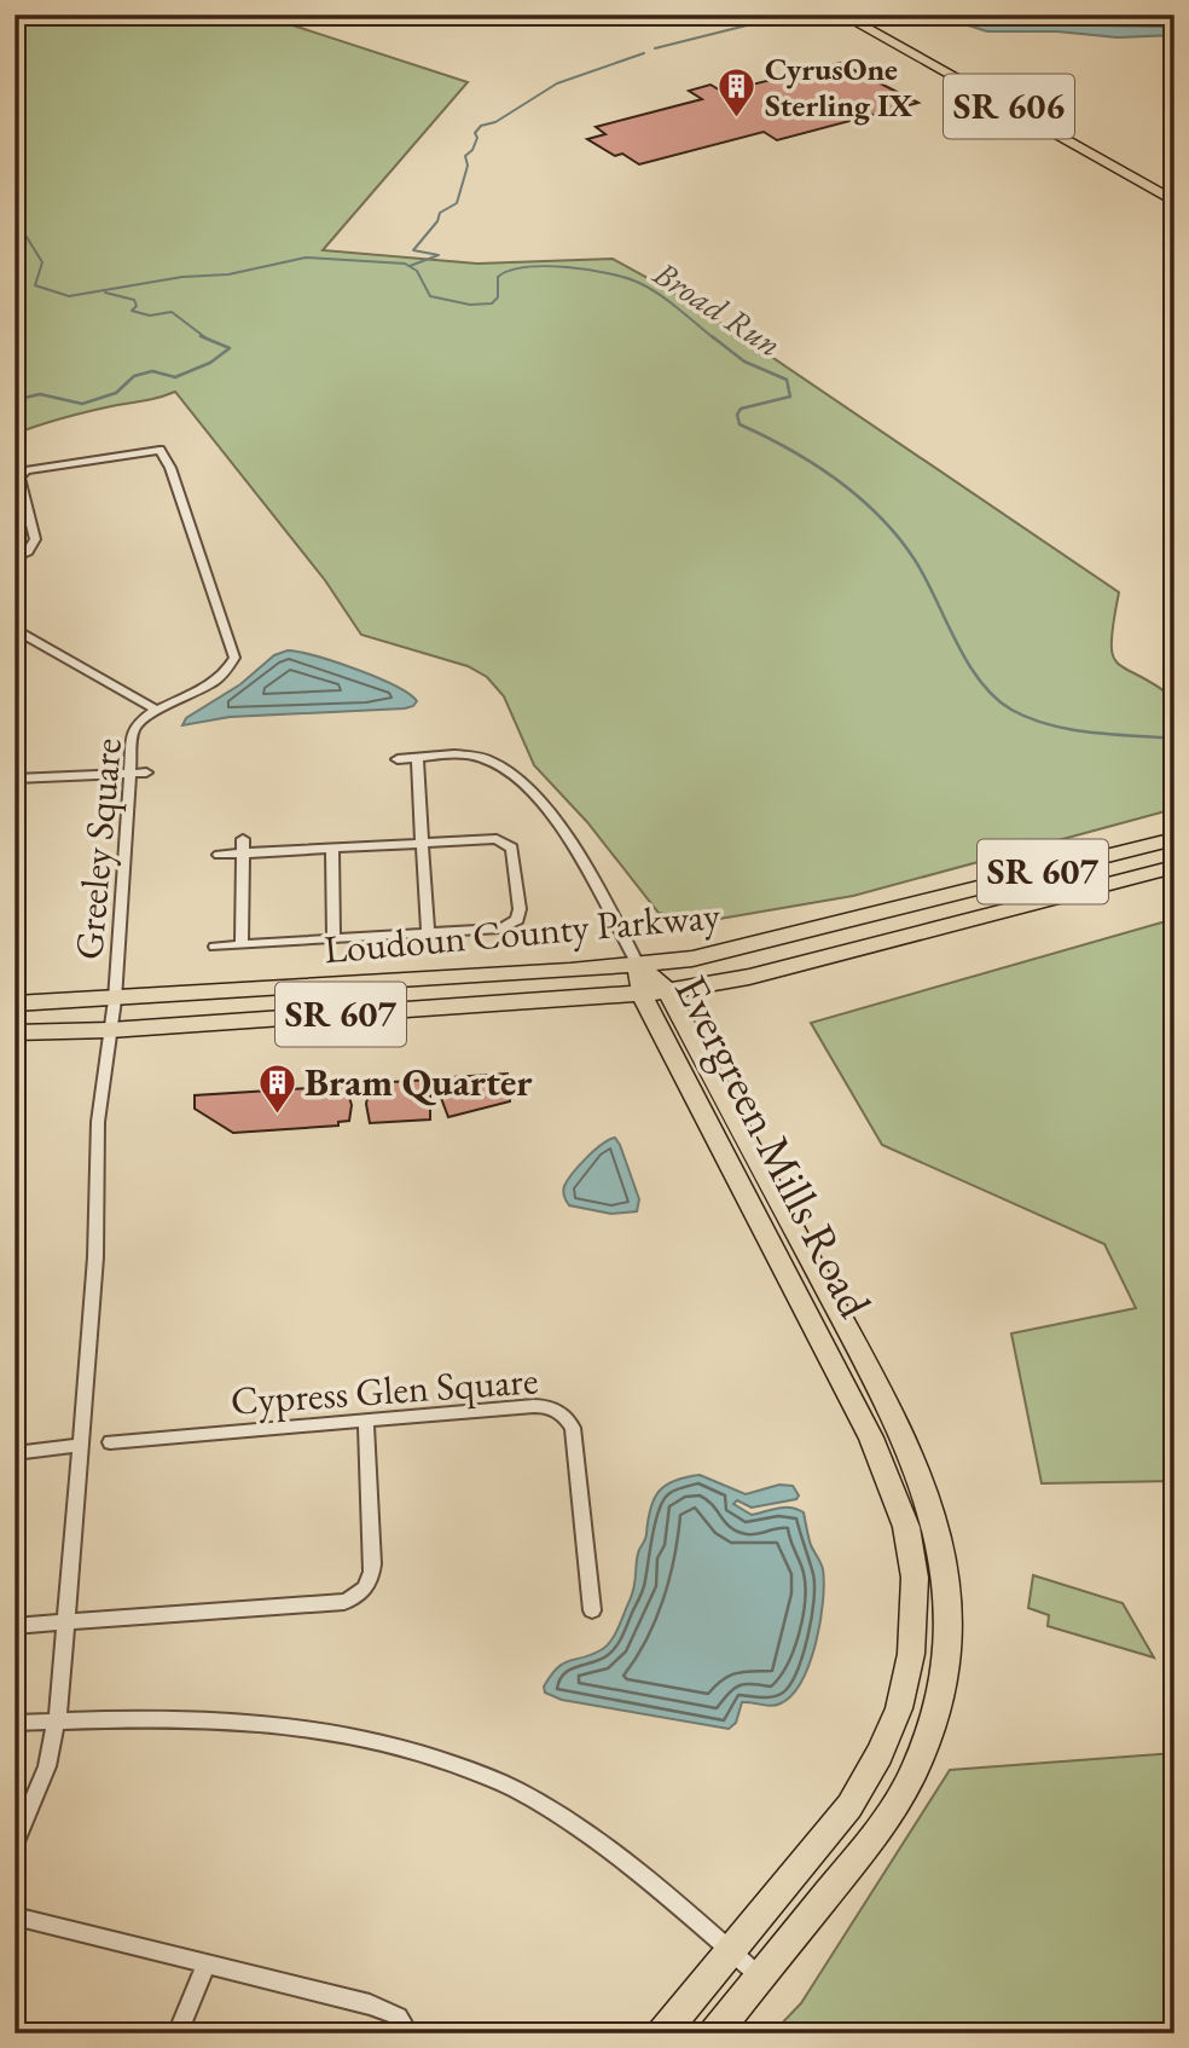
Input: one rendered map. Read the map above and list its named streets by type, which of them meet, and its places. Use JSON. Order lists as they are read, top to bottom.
{
  "streets": {
    "main road": [
      "SR 606",
      "SR 607",
      "Loudoun County Parkway",
      "Evergreen Mills Road"
    ],
    "street": ["Greeley Square", "Cypress Glen Square"]
  },
  "crossings": [
    ["Greeley Square", "Loudoun County Parkway"],
    ["Loudoun County Parkway", "Evergreen Mills Road"]
  ],
  "water": ["Broad Run"],
  "places": {
    "building": ["CyrusOne Sterling IX", "Bram Quarter"]
  }
}
